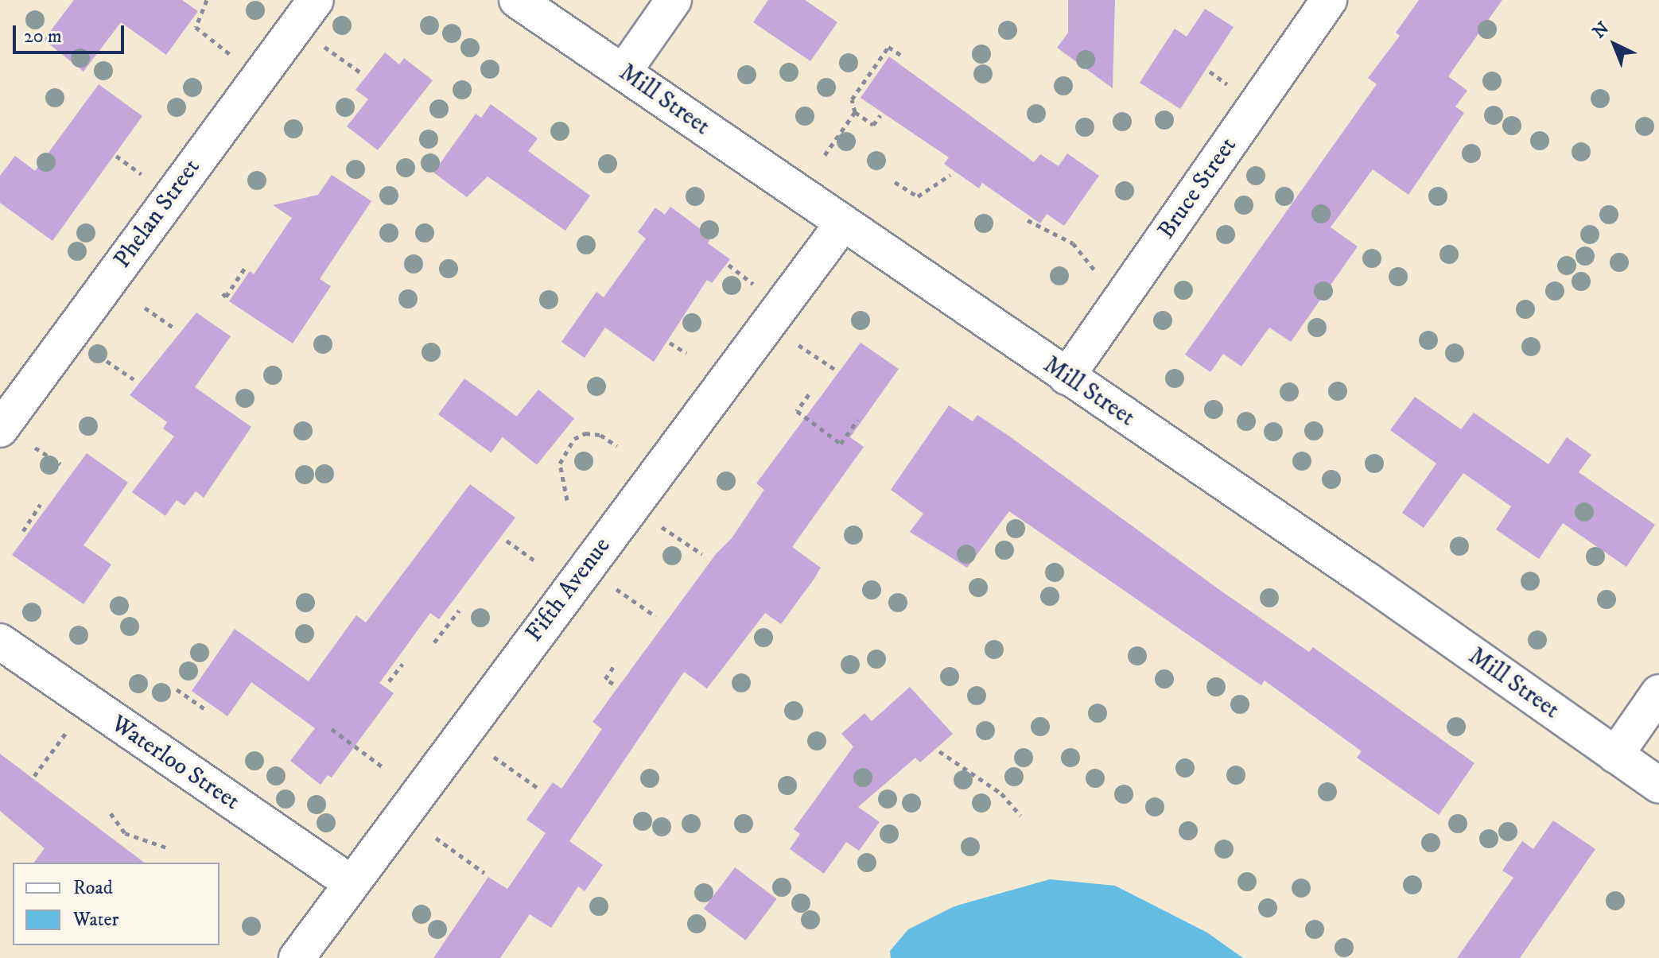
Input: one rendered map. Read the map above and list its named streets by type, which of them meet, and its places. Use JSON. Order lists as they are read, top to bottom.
{
  "streets": {
    "street": [
      "Mill Street",
      "Bruce Street",
      "Phelan Street",
      "Fifth Avenue",
      "Waterloo Street"
    ]
  },
  "crossings": [
    ["Mill Street", "Bruce Street"],
    ["Mill Street", "Fifth Avenue"],
    ["Fifth Avenue", "Waterloo Street"]
  ],
  "legend": ["Road", "Water"],
  "scale_bar": "20 m",
  "north": "top left"
}
